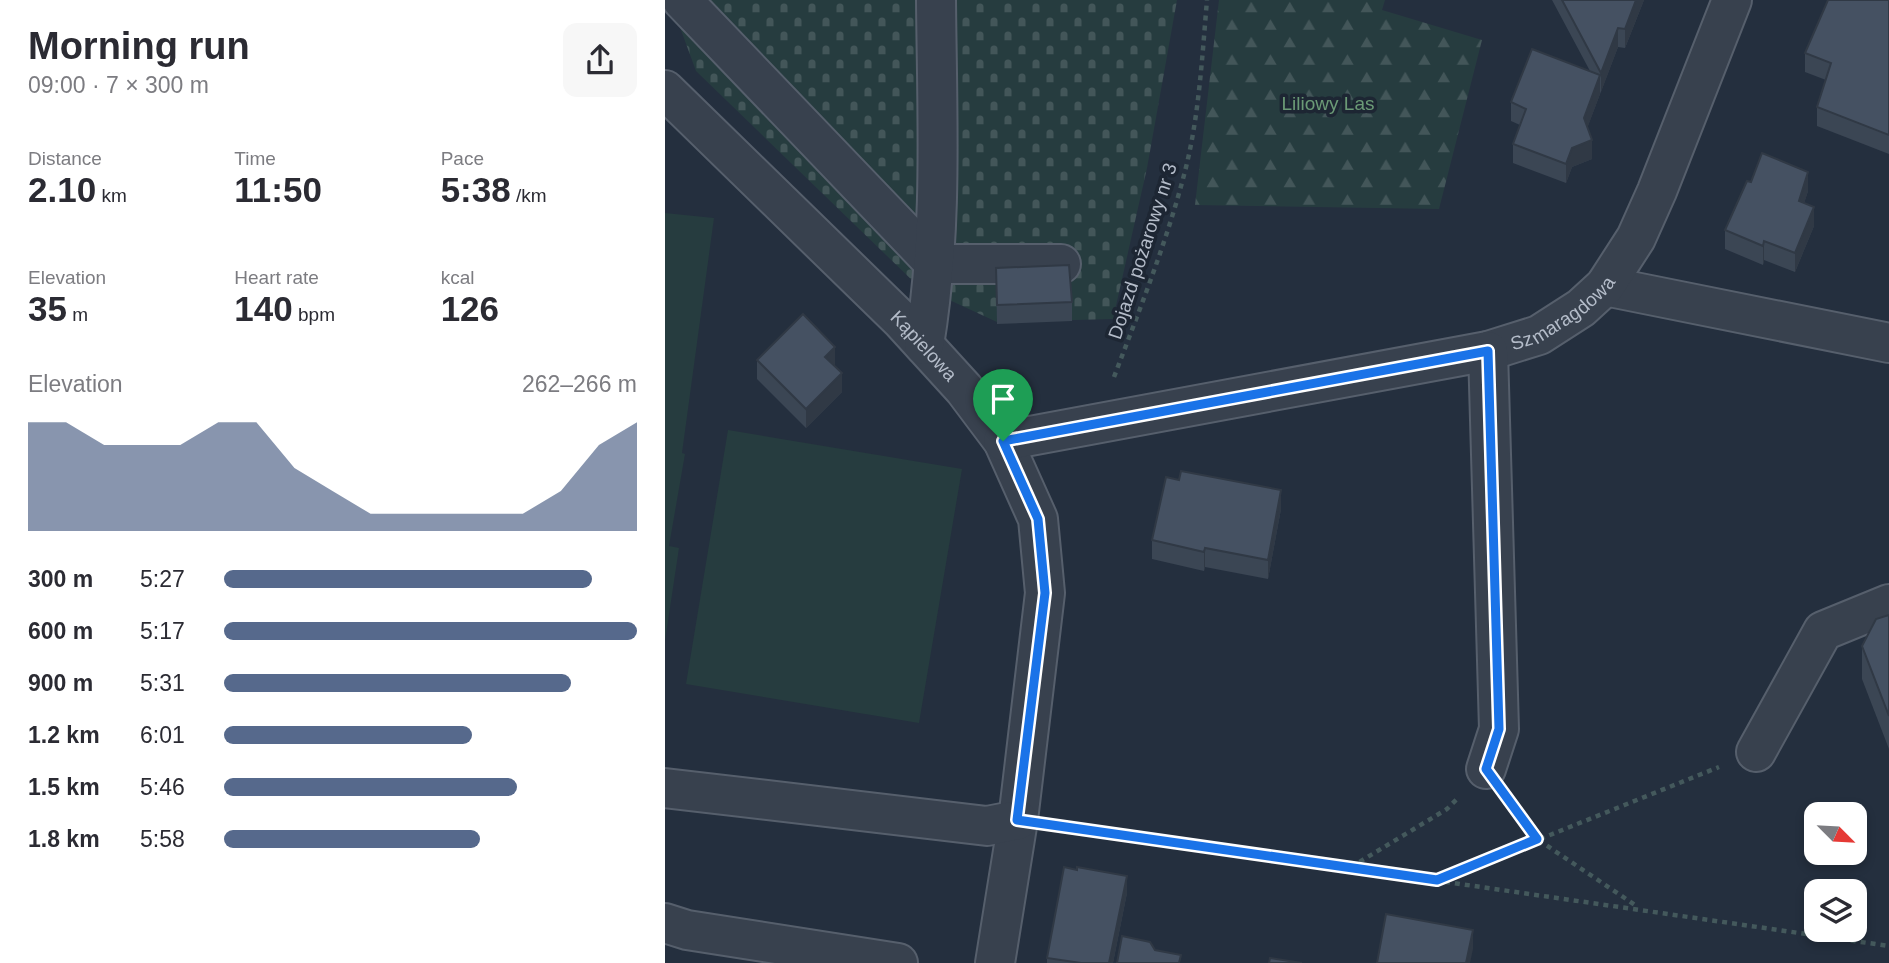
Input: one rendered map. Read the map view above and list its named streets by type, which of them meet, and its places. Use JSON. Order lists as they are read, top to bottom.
{
  "streets": {
    "street": ["Szmaragdowa", "Kąpielowa"],
    "path": ["Dojazd pożarowy nr 3"]
  },
  "crossings": [
    ["Dojazd pożarowy nr 3", "Szmaragdowa"],
    ["Szmaragdowa", "Kąpielowa"]
  ],
  "parks": ["Liliowy Las"],
  "north": "bottom right",
  "page": {
    "heading": ["Morning run", "09:00 · 7 × 300 m"],
    "stats": [
      ["Distance", "2.10 km"],
      ["Time", "11:50"],
      ["Pace", "5:38 /km"],
      ["Elevation", "35 m"],
      ["Heart rate", "140 bpm"],
      ["kcal", "126"]
    ],
    "chart": ["Elevation", "262–266 m"],
    "list": [
      {
        "name": "300 m",
        "note": "5:27"
      },
      {
        "name": "600 m",
        "note": "5:17"
      },
      {
        "name": "900 m",
        "note": "5:31"
      },
      {
        "name": "1.2 km",
        "note": "6:01"
      },
      {
        "name": "1.5 km",
        "note": "5:46"
      },
      {
        "name": "1.8 km",
        "note": "5:58"
      }
    ]
  }
}
